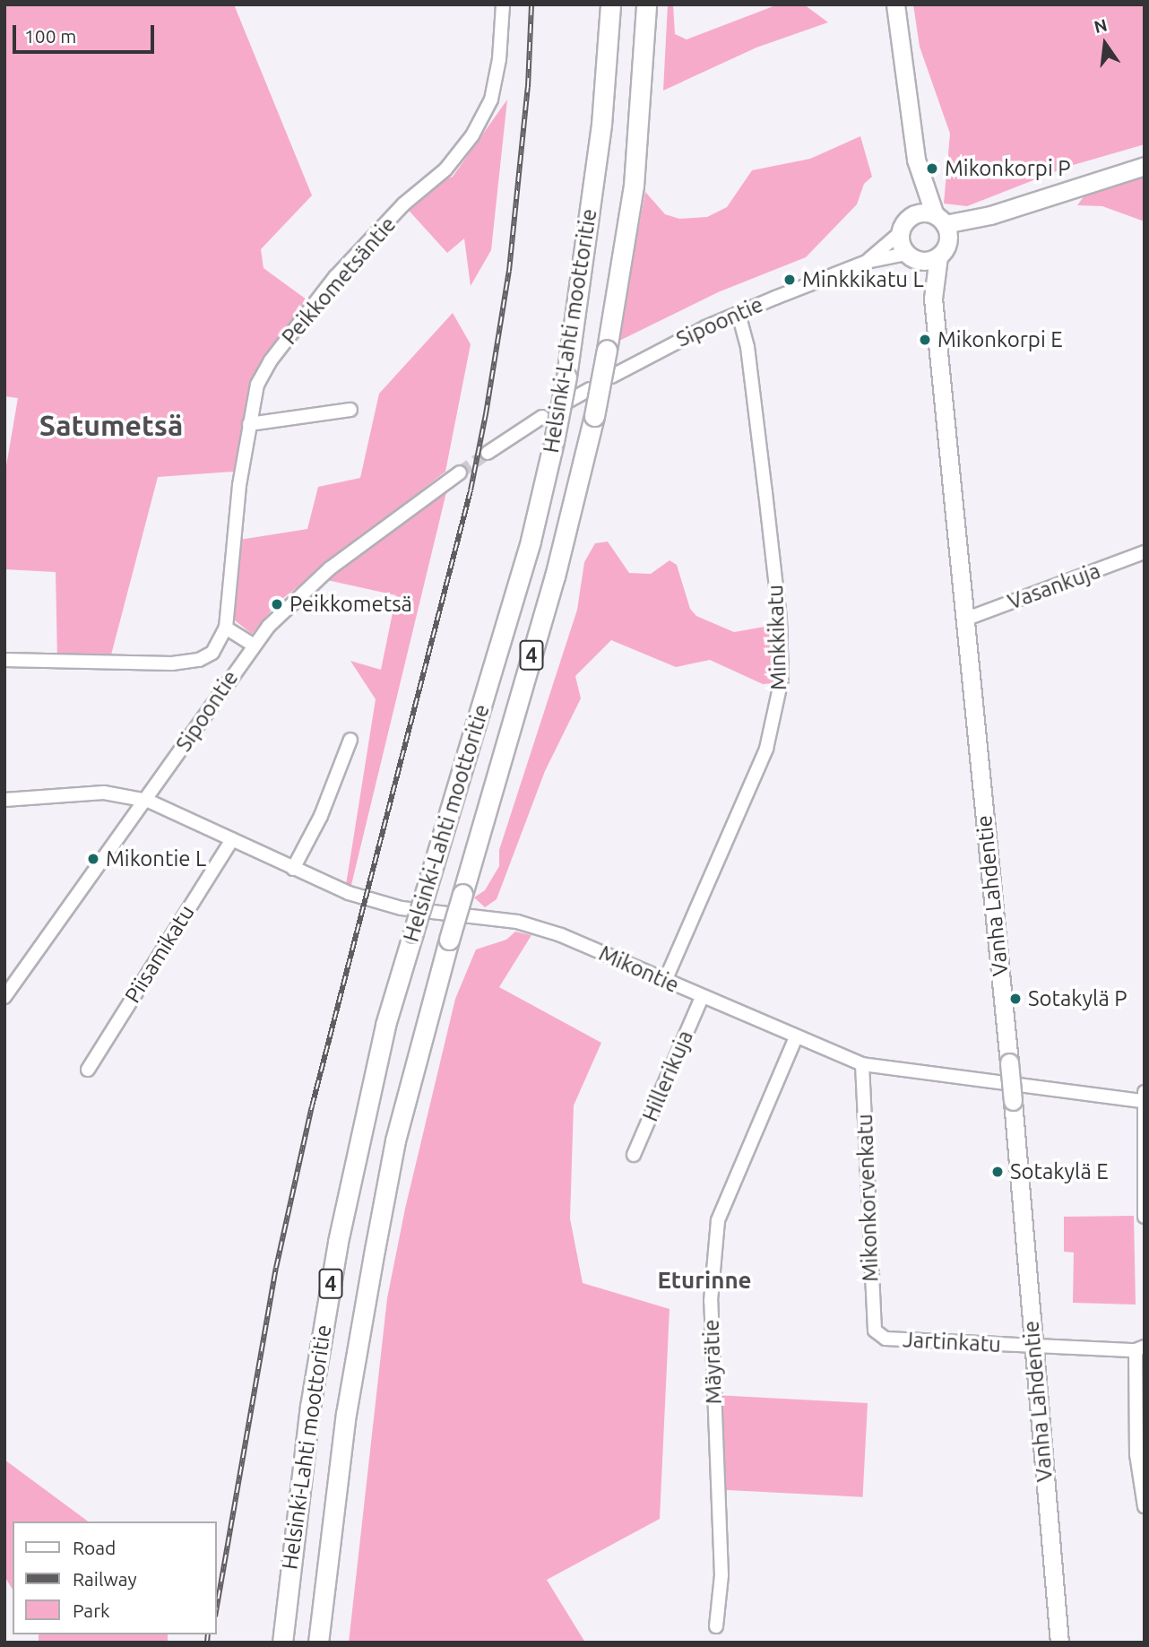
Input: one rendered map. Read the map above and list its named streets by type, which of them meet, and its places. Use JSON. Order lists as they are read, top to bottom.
{
  "streets": {
    "highway": ["Helsinki-Lahti moottoritie", "4"],
    "main road": ["Vanha Lahdentie"],
    "street": [
      "Peikkometsäntie",
      "Sipoontie",
      "Vasankuja",
      "Minkkikatu",
      "Piisamikatu",
      "Mikontie",
      "Hillerikuja",
      "Mikonkorvenkatu",
      "Jartinkatu",
      "Mäyrätie"
    ]
  },
  "crossings": [
    ["Sipoontie", "Minkkikatu"],
    ["Sipoontie", "Vanha Lahdentie"],
    ["Sipoontie", "Mikontie"],
    ["Vasankuja", "Vanha Lahdentie"],
    ["Minkkikatu", "Mikontie"],
    ["Vanha Lahdentie", "Jartinkatu"],
    ["Piisamikatu", "Mikontie"],
    ["Mikontie", "Hillerikuja"],
    ["Mikontie", "Mikonkorvenkatu"],
    ["Mikontie", "Mäyrätie"],
    ["Mikonkorvenkatu", "Jartinkatu"]
  ],
  "districts": ["Satumetsä", "Eturinne"],
  "places": [
    "Mikonkorpi P",
    "Minkkikatu L",
    "Mikonkorpi E",
    "Peikkometsä",
    "Mikontie L",
    "Sotakylä P",
    "Sotakylä E"
  ],
  "legend": ["Road", "Railway", "Park"],
  "scale_bar": "100 m",
  "north": "top"
}
